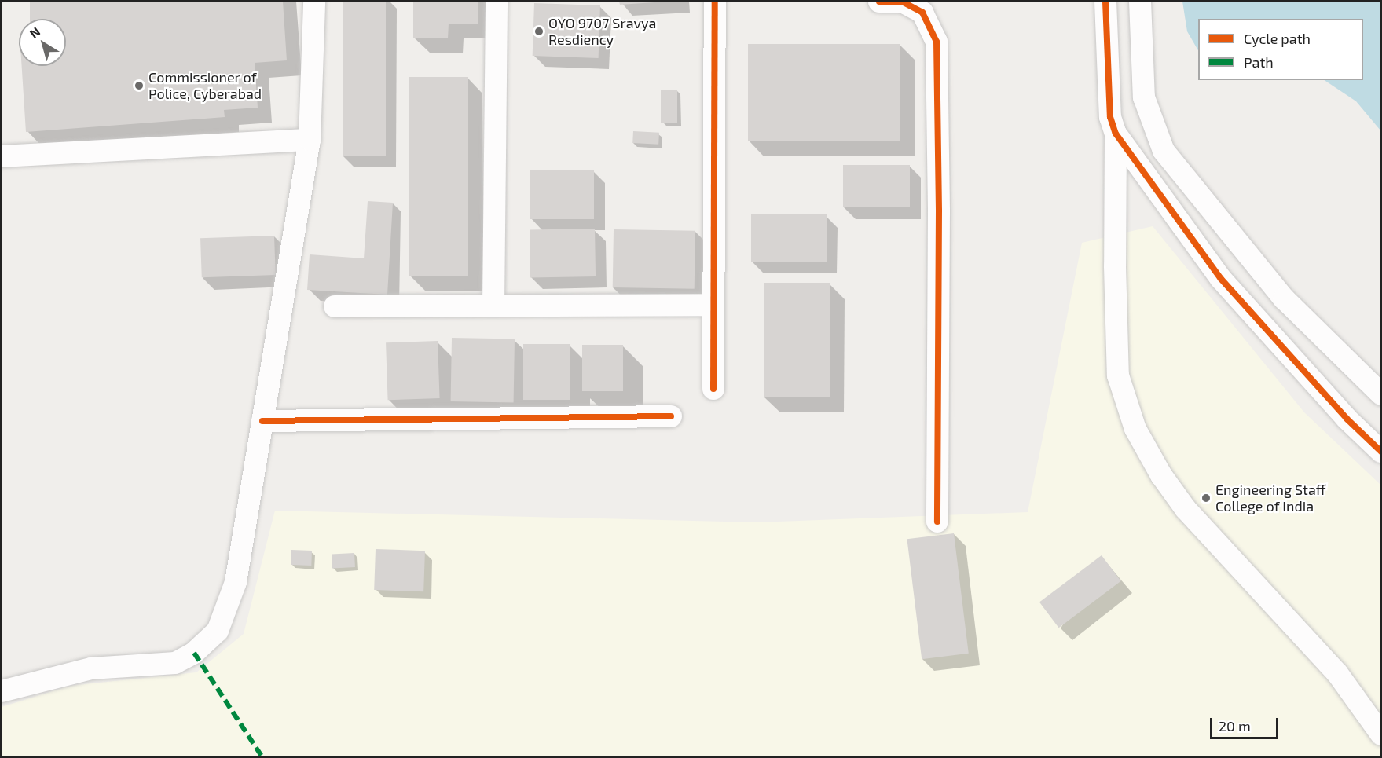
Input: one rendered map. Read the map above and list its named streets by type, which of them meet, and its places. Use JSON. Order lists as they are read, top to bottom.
{
  "places": ["OYO 9707 Sravya Resdiency", "Commissioner of Police, Cyberabad", "Engineering Staff College of India"],
  "legend": ["Cycle path", "Path"],
  "scale_bar": "20 m",
  "north": "top left"
}
